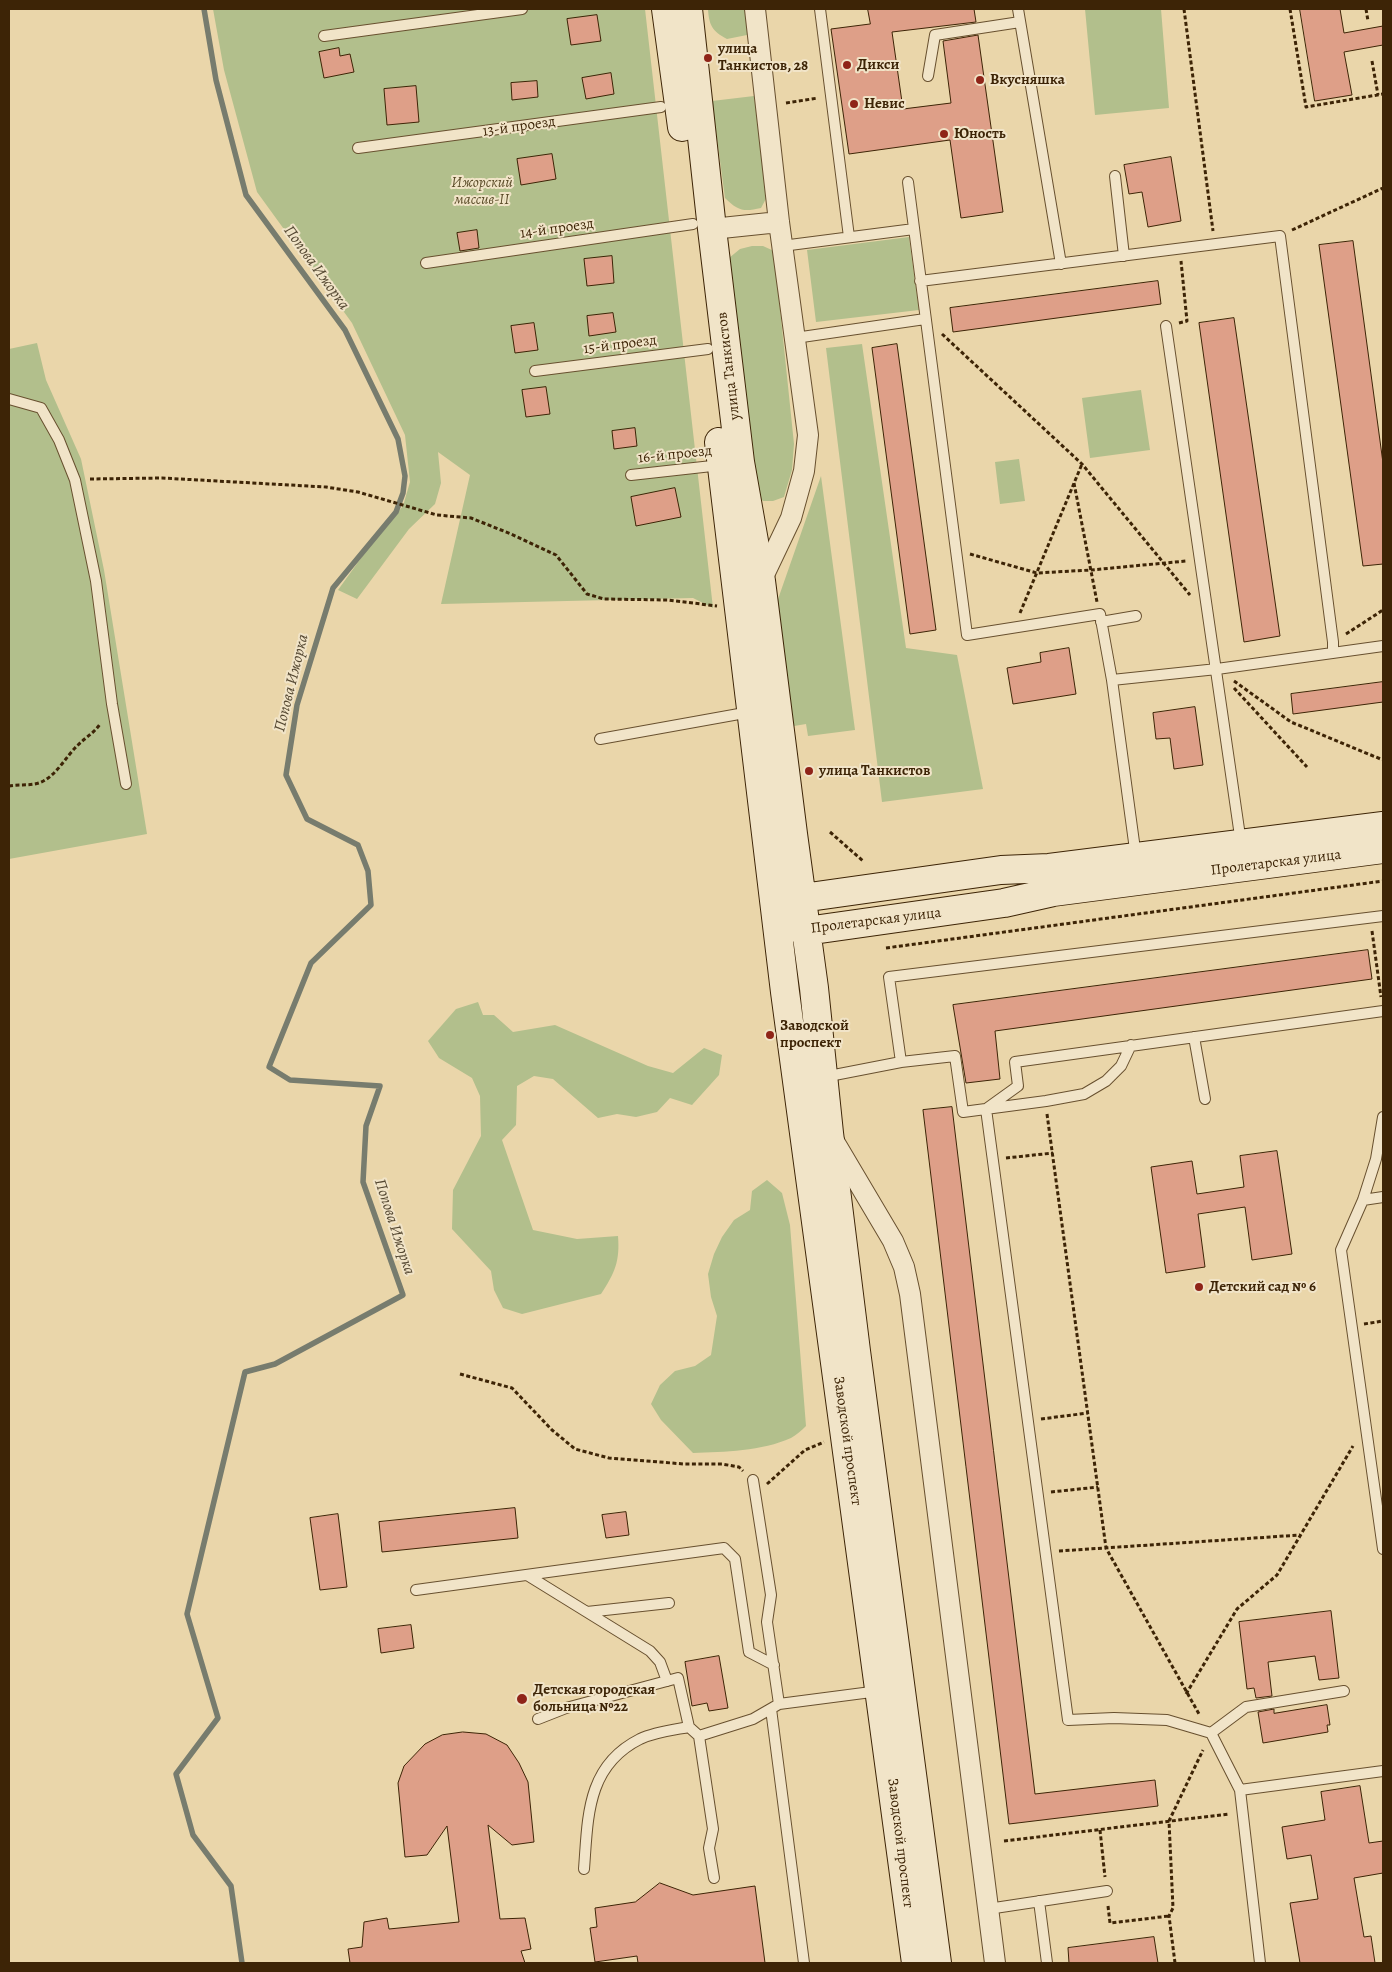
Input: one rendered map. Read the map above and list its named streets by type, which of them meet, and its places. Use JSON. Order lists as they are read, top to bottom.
{
  "streets": {
    "main road": ["улица Танкистов", "Пролетарская улица", "Заводской проспект"],
    "lane": [
      "13-й проезд",
      "14-й проезд",
      "15-й проезд",
      "16-й проезд"
    ]
  },
  "crossings": [
    ["13-й проезд", "улица Танкистов"],
    ["14-й проезд", "улица Танкистов"],
    ["15-й проезд", "улица Танкистов"],
    ["улица Танкистов", "16-й проезд"],
    ["улица Танкистов", "Пролетарская улица"],
    ["улица Танкистов", "Заводской проспект"],
    ["Пролетарская улица", "Заводской проспект"]
  ],
  "water": ["Попова Ижорка"],
  "parks": ["Ижорский массив-II"],
  "places": [
    "улица Танкистов, 28",
    "Дикси",
    "Вкусняшка",
    "Невис",
    "Юность",
    "улица Танкистов",
    "Заводской проспект",
    "Детский сад № 6",
    "Детская городская больница №22"
  ]
}
